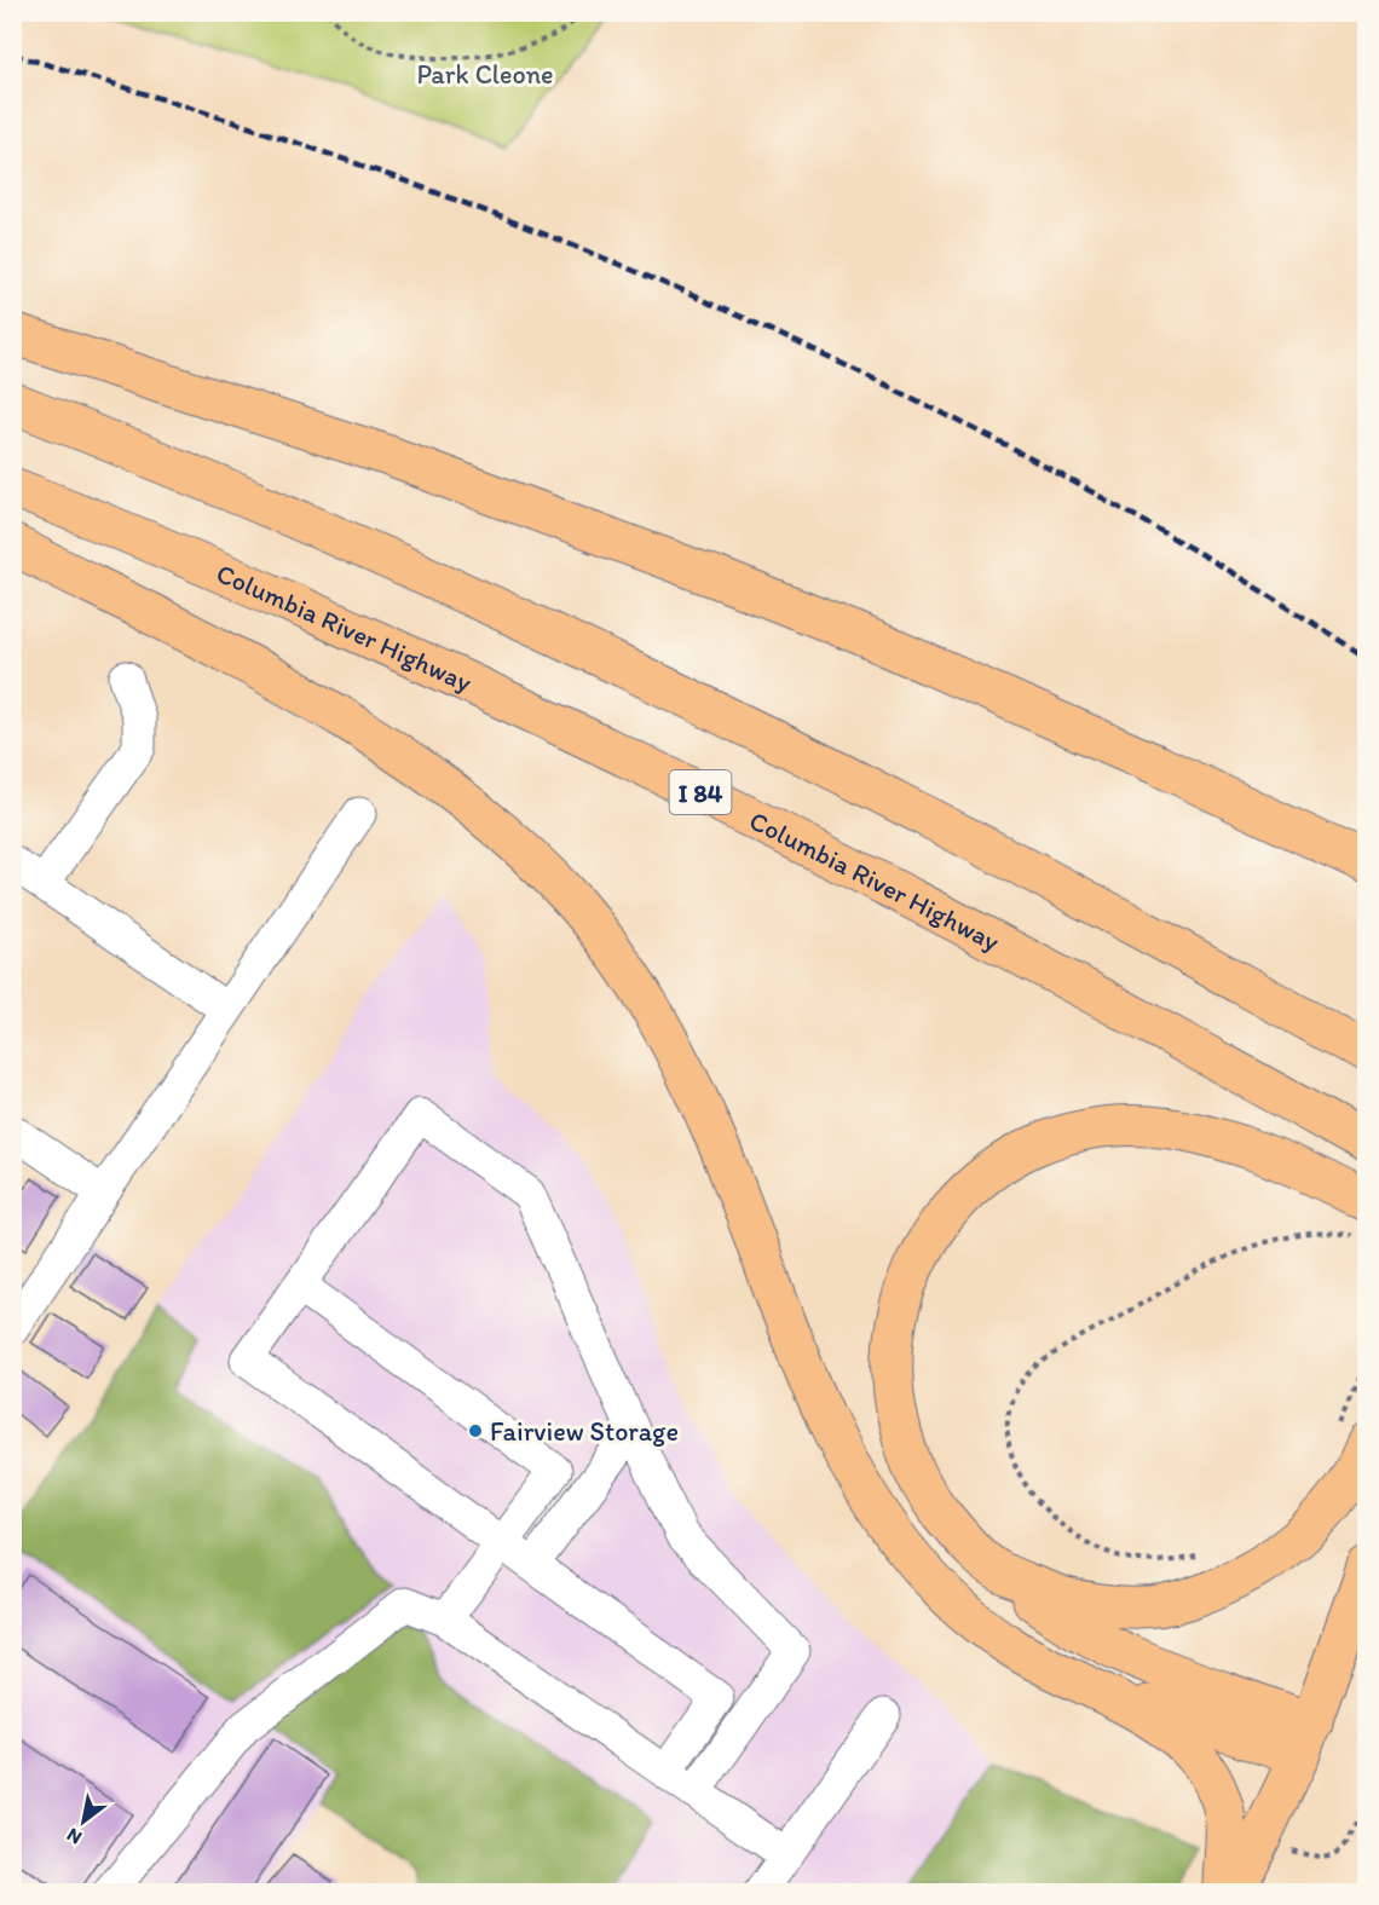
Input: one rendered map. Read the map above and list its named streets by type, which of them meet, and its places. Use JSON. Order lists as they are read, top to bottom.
{
  "streets": {
    "main road": ["Columbia River Highway", "I 84"]
  },
  "parks": ["Park Cleone"],
  "places": ["Fairview Storage"],
  "north": "bottom left"
}
